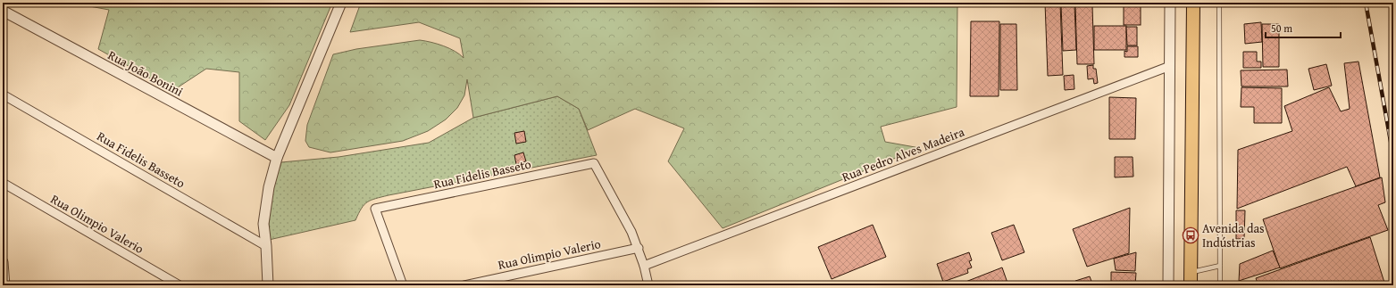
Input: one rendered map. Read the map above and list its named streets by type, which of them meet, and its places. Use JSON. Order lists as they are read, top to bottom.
{
  "streets": {
    "street": [
      "Rua João Bonini",
      "Rua Pedro Alves Madeira",
      "Rua Fidelis Basseto",
      "Rua Olimpio Valerio"
    ]
  },
  "crossings": [
    ["Rua Fidelis Basseto", "Rua Olimpio Valerio"]
  ],
  "places": {
    "bus stop": ["Avenida das Indústrias"]
  },
  "scale_bar": "50 m"
}
